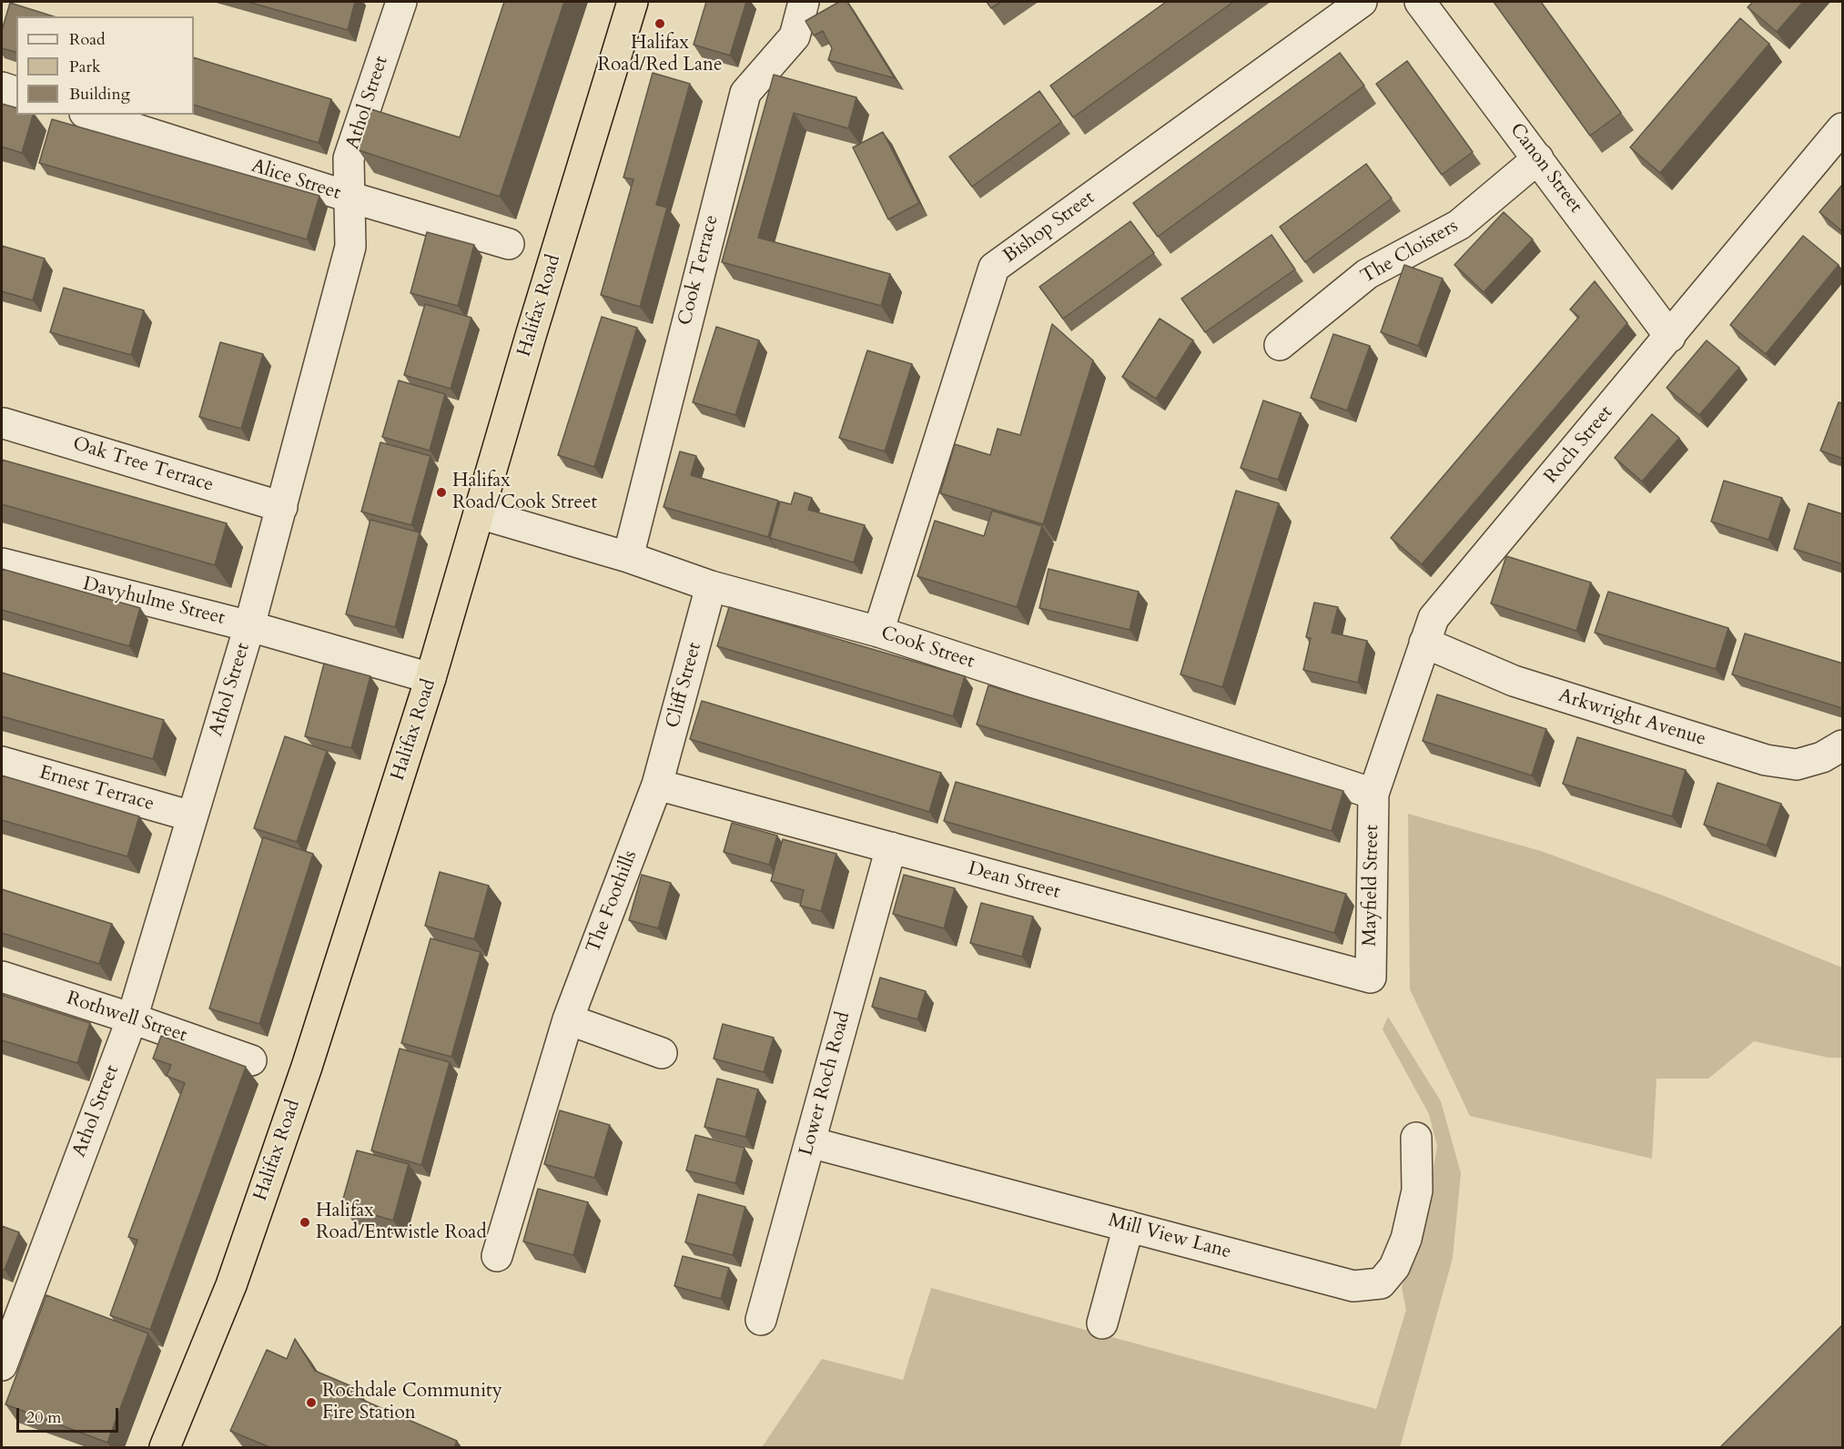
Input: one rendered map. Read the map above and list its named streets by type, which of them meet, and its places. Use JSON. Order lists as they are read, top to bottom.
{
  "streets": {
    "highway": ["Halifax Road"],
    "street": [
      "Athol Street",
      "Canon Street",
      "Alice Street",
      "Bishop Street",
      "The Cloisters",
      "Cook Terrace",
      "Roch Street",
      "Oak Tree Terrace",
      "Davyhulme Street",
      "Cook Street",
      "Cliff Street",
      "Arkwright Avenue",
      "Ernest Terrace",
      "Dean Street",
      "Mayfield Street",
      "The Foothills",
      "Rothwell Street",
      "Lower Roch Road",
      "Mill View Lane"
    ]
  },
  "crossings": [
    ["Athol Street", "Alice Street"],
    ["Athol Street", "Oak Tree Terrace"],
    ["Athol Street", "Davyhulme Street"],
    ["Athol Street", "Ernest Terrace"],
    ["Athol Street", "Rothwell Street"],
    ["Canon Street", "The Cloisters"],
    ["Canon Street", "Roch Street"],
    ["Bishop Street", "Cook Street"],
    ["Cook Terrace", "Cook Street"],
    ["Halifax Road", "Davyhulme Street"],
    ["Halifax Road", "Cook Street"],
    ["Roch Street", "Cook Street"],
    ["Roch Street", "Arkwright Avenue"],
    ["Roch Street", "Mayfield Street"],
    ["Cook Street", "Cliff Street"],
    ["Cook Street", "Mayfield Street"],
    ["Cliff Street", "Dean Street"],
    ["Cliff Street", "The Foothills"],
    ["Dean Street", "Mayfield Street"],
    ["Dean Street", "The Foothills"],
    ["Dean Street", "Lower Roch Road"],
    ["Lower Roch Road", "Mill View Lane"]
  ],
  "places": [
    "Halifax Road/Red Lane",
    "Halifax Road/Cook Street",
    "Halifax Road/Entwistle Road",
    "Rochdale Community Fire Station"
  ],
  "legend": ["Road", "Park", "Building"],
  "scale_bar": "20 m"
}
